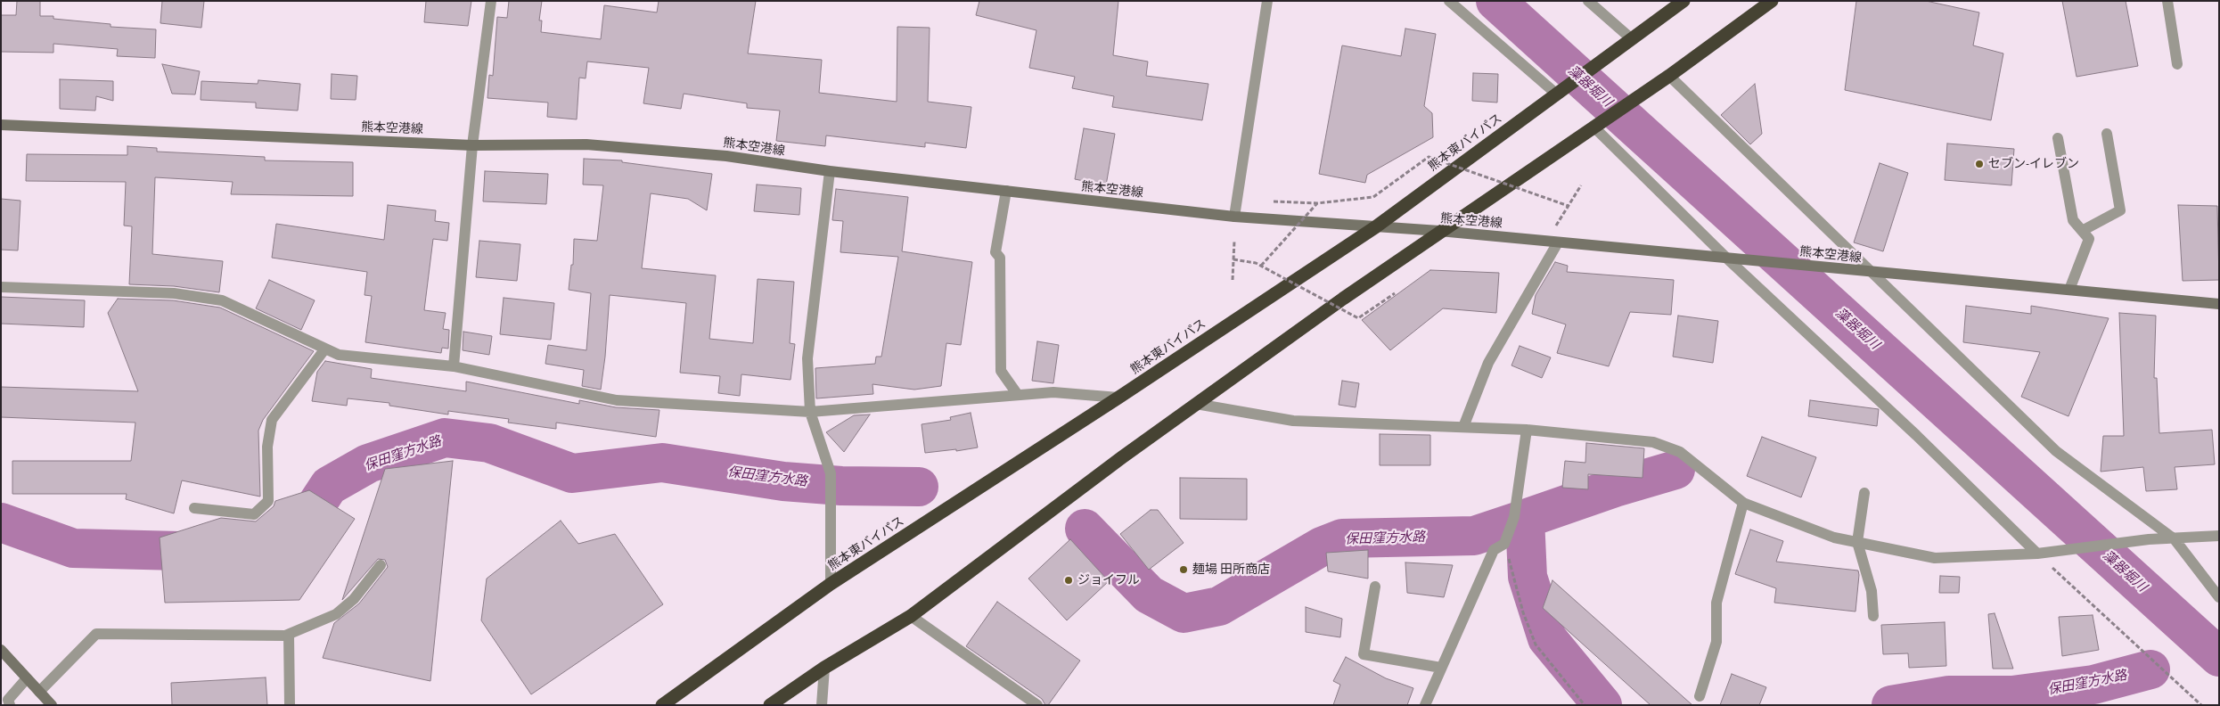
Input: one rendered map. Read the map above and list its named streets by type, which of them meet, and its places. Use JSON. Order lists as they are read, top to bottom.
{
  "streets": {
    "highway": ["熊本東バイパス"],
    "main road": ["熊本空港線"]
  },
  "crossings": [
    ["熊本空港線", "熊本東バイパス"]
  ],
  "water": ["藻器堀川", "保田窪方水路"],
  "places": ["セブン-イレブン", "麺場 田所商店", "ジョイフル"]
}
